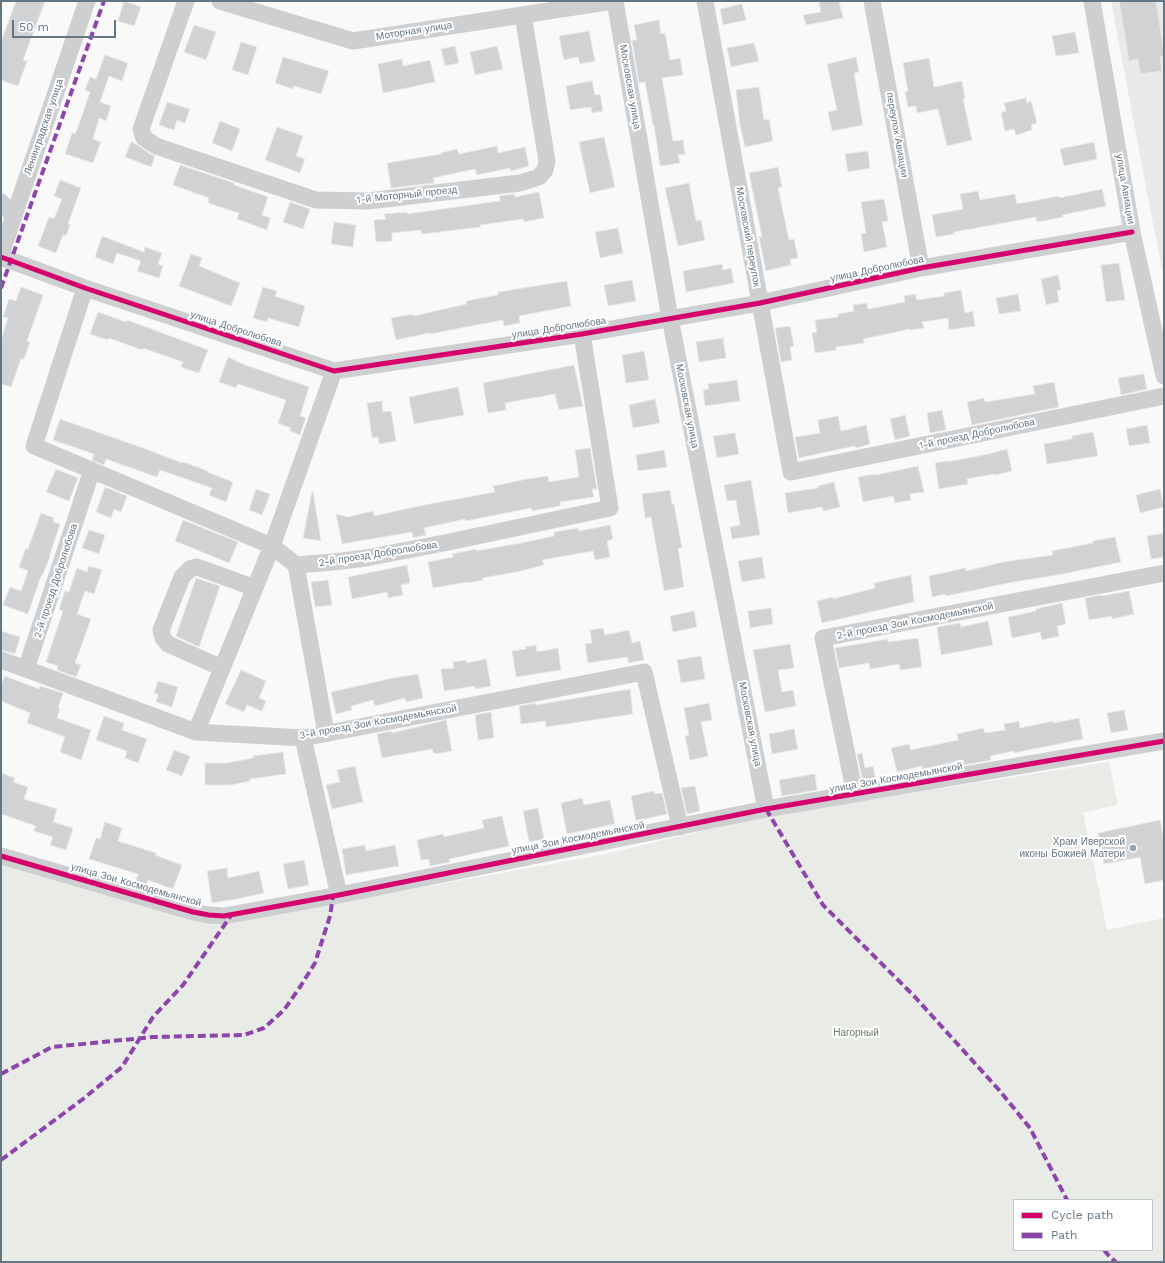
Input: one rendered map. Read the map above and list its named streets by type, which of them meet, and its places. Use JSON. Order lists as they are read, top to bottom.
{
  "streets": {
    "street": [
      "Моторная улица",
      "Московская улица",
      "Ленинградская улица",
      "переулок Авиации",
      "улица Авиации",
      "1-й Моторный проезд",
      "Московский переулок",
      "улица Добролюбова",
      "1-й проезд Добролюбова",
      "2-й проезд Добролюбова",
      "2-й проезд Зои Космодемьянской",
      "3-й проезд Зои Космодемьянской",
      "улица Зои Космодемьянской"
    ]
  },
  "crossings": [
    ["Моторная улица", "Московская улица"],
    ["Моторная улица", "1-й Моторный проезд"],
    ["Московская улица", "улица Добролюбова"],
    ["Московская улица", "улица Зои Космодемьянской"],
    ["переулок Авиации", "улица Добролюбова"],
    ["улица Авиации", "улица Добролюбова"],
    ["Московский переулок", "улица Добролюбова"],
    ["Московский переулок", "1-й проезд Добролюбова"],
    ["улица Добролюбова", "2-й проезд Добролюбова"],
    ["2-й проезд Добролюбова", "3-й проезд Зои Космодемьянской"],
    ["2-й проезд Зои Космодемьянской", "улица Зои Космодемьянской"],
    ["3-й проезд Зои Космодемьянской", "улица Зои Космодемьянской"]
  ],
  "parks": ["Нагорный"],
  "places": ["Храм Иверской иконы Божией Матери"],
  "legend": ["Cycle path", "Path"],
  "scale_bar": "50 m"
}
